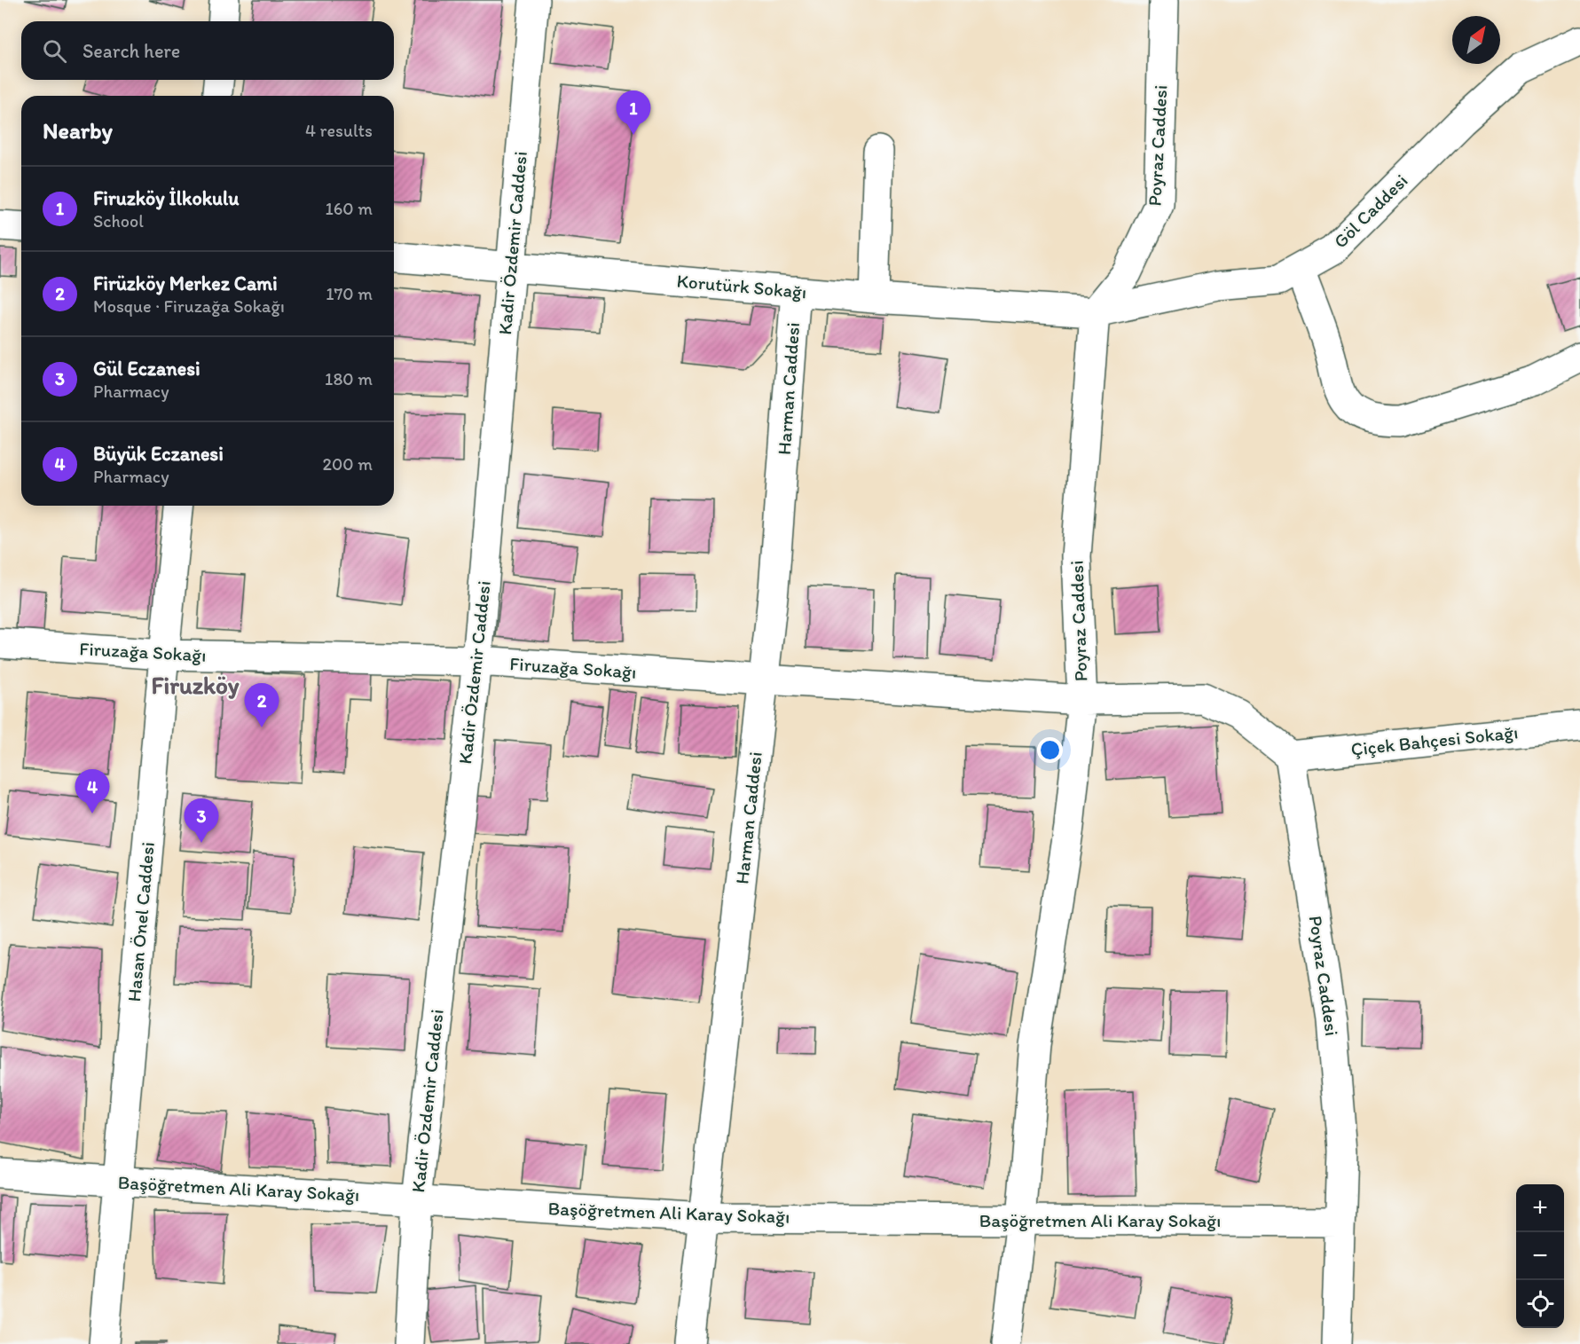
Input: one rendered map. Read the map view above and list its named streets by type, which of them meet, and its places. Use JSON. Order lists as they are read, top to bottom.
{
  "streets": {
    "street": [
      "Poyraz Caddesi",
      "Göl Caddesi",
      "Kadir Özdemir Caddesi",
      "Korutürk Sokağı",
      "Harman Caddesi",
      "Firuzağa Sokağı",
      "Çiçek Bahçesi Sokağı",
      "Hasan Önel Caddesi",
      "Başöğretmen Ali Karay Sokağı"
    ]
  },
  "crossings": [
    ["Poyraz Caddesi", "Göl Caddesi"],
    ["Poyraz Caddesi", "Korutürk Sokağı"],
    ["Poyraz Caddesi", "Firuzağa Sokağı"],
    ["Poyraz Caddesi", "Çiçek Bahçesi Sokağı"],
    ["Poyraz Caddesi", "Başöğretmen Ali Karay Sokağı"],
    ["Göl Caddesi", "Korutürk Sokağı"],
    ["Kadir Özdemir Caddesi", "Korutürk Sokağı"],
    ["Kadir Özdemir Caddesi", "Firuzağa Sokağı"],
    ["Kadir Özdemir Caddesi", "Başöğretmen Ali Karay Sokağı"],
    ["Korutürk Sokağı", "Harman Caddesi"],
    ["Harman Caddesi", "Firuzağa Sokağı"],
    ["Harman Caddesi", "Başöğretmen Ali Karay Sokağı"],
    ["Firuzağa Sokağı", "Hasan Önel Caddesi"],
    ["Hasan Önel Caddesi", "Başöğretmen Ali Karay Sokağı"]
  ],
  "districts": ["Firuzköy"],
  "north": "top right",
  "page": {
    "search": "Search here",
    "pins": [
      "1",
      "2",
      "4",
      "3"
    ],
    "heading": ["Nearby", "4 results"],
    "list": [
      {
        "mark": "1",
        "name": "Firuzköy İlkokulu",
        "note": "School",
        "value": "160 m"
      },
      {
        "mark": "2",
        "name": "Firüzköy Merkez Cami",
        "note": "Mosque · Firuzağa Sokağı",
        "value": "170 m"
      },
      {
        "mark": "3",
        "name": "Gül Eczanesi",
        "note": "Pharmacy",
        "value": "180 m"
      },
      {
        "mark": "4",
        "name": "Büyük Eczanesi",
        "note": "Pharmacy",
        "value": "200 m"
      }
    ],
    "map_buttons": ["+", "−"]
  }
}
